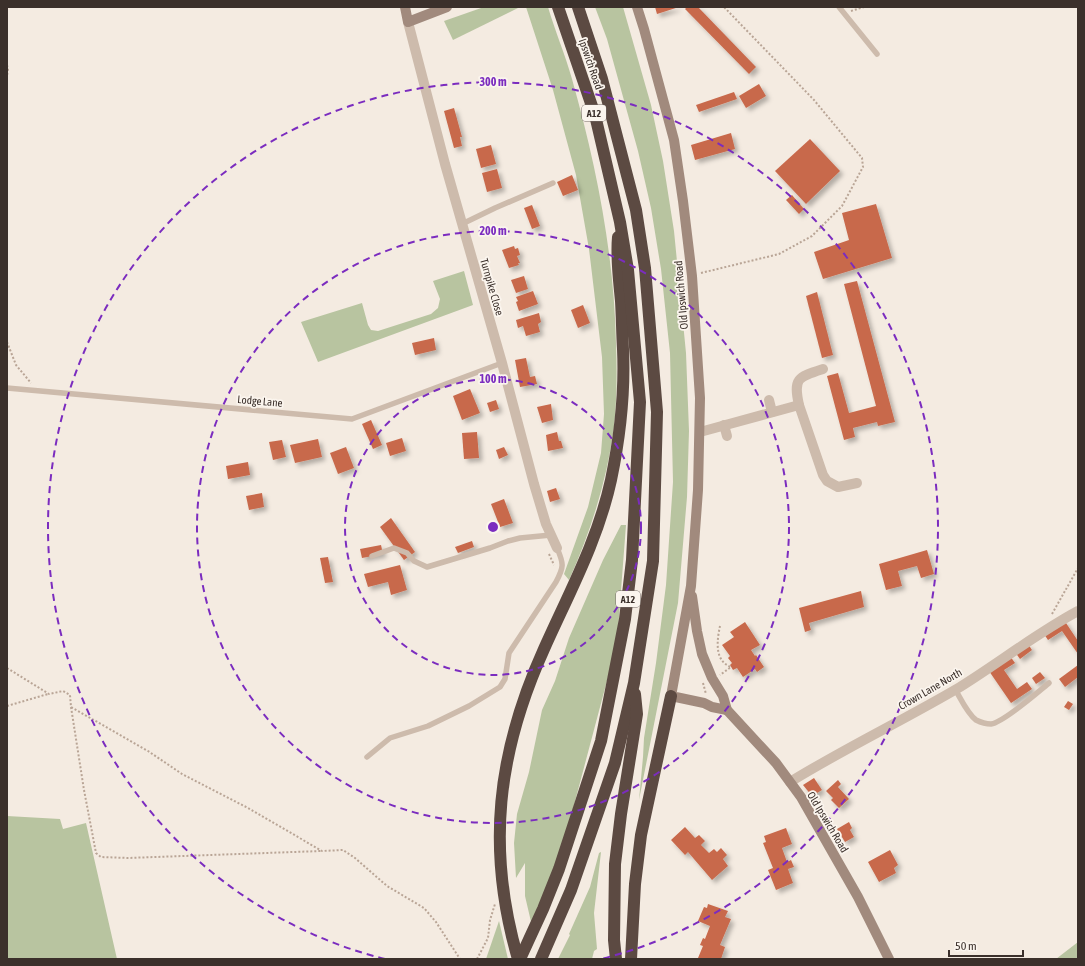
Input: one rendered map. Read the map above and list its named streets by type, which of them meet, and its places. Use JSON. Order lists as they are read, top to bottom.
{
  "streets": {
    "highway": ["Ipswich Road", "A12"],
    "street": ["Turnpike Close", "Old Ipswich Road", "Crown Lane North"],
    "lane": ["Lodge Lane"]
  },
  "crossings": [
    ["Ipswich Road", "A12"],
    ["Turnpike Close", "Lodge Lane"],
    ["Old Ipswich Road", "Crown Lane North"]
  ],
  "scale_bar": "50 m",
  "rings": ["300 m", "200 m", "100 m"]
}
